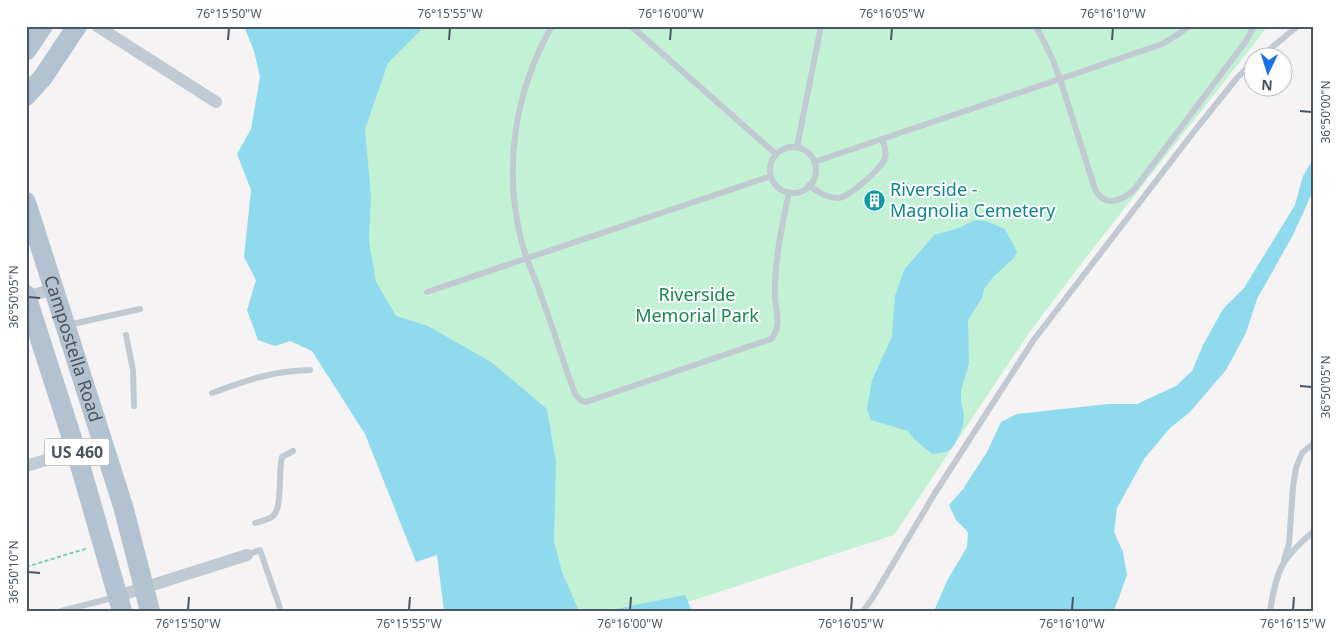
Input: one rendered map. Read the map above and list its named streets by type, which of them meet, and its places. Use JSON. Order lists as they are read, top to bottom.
{
  "streets": {
    "main road": ["Campostella Road", "US 460"]
  },
  "parks": ["Riverside Memorial Park"],
  "places": {
    "building": ["Riverside - Magnolia Cemetery"]
  },
  "north": "bottom",
  "coordinates": [
    "76°15'50\"W",
    "76°15'55\"W",
    "76°16'00\"W",
    "76°16'05\"W",
    "76°16'10\"W",
    "36°50'00\"N",
    "36°50'05\"N",
    "36°50'10\"N",
    "76°16'15\"W"
  ]
}
